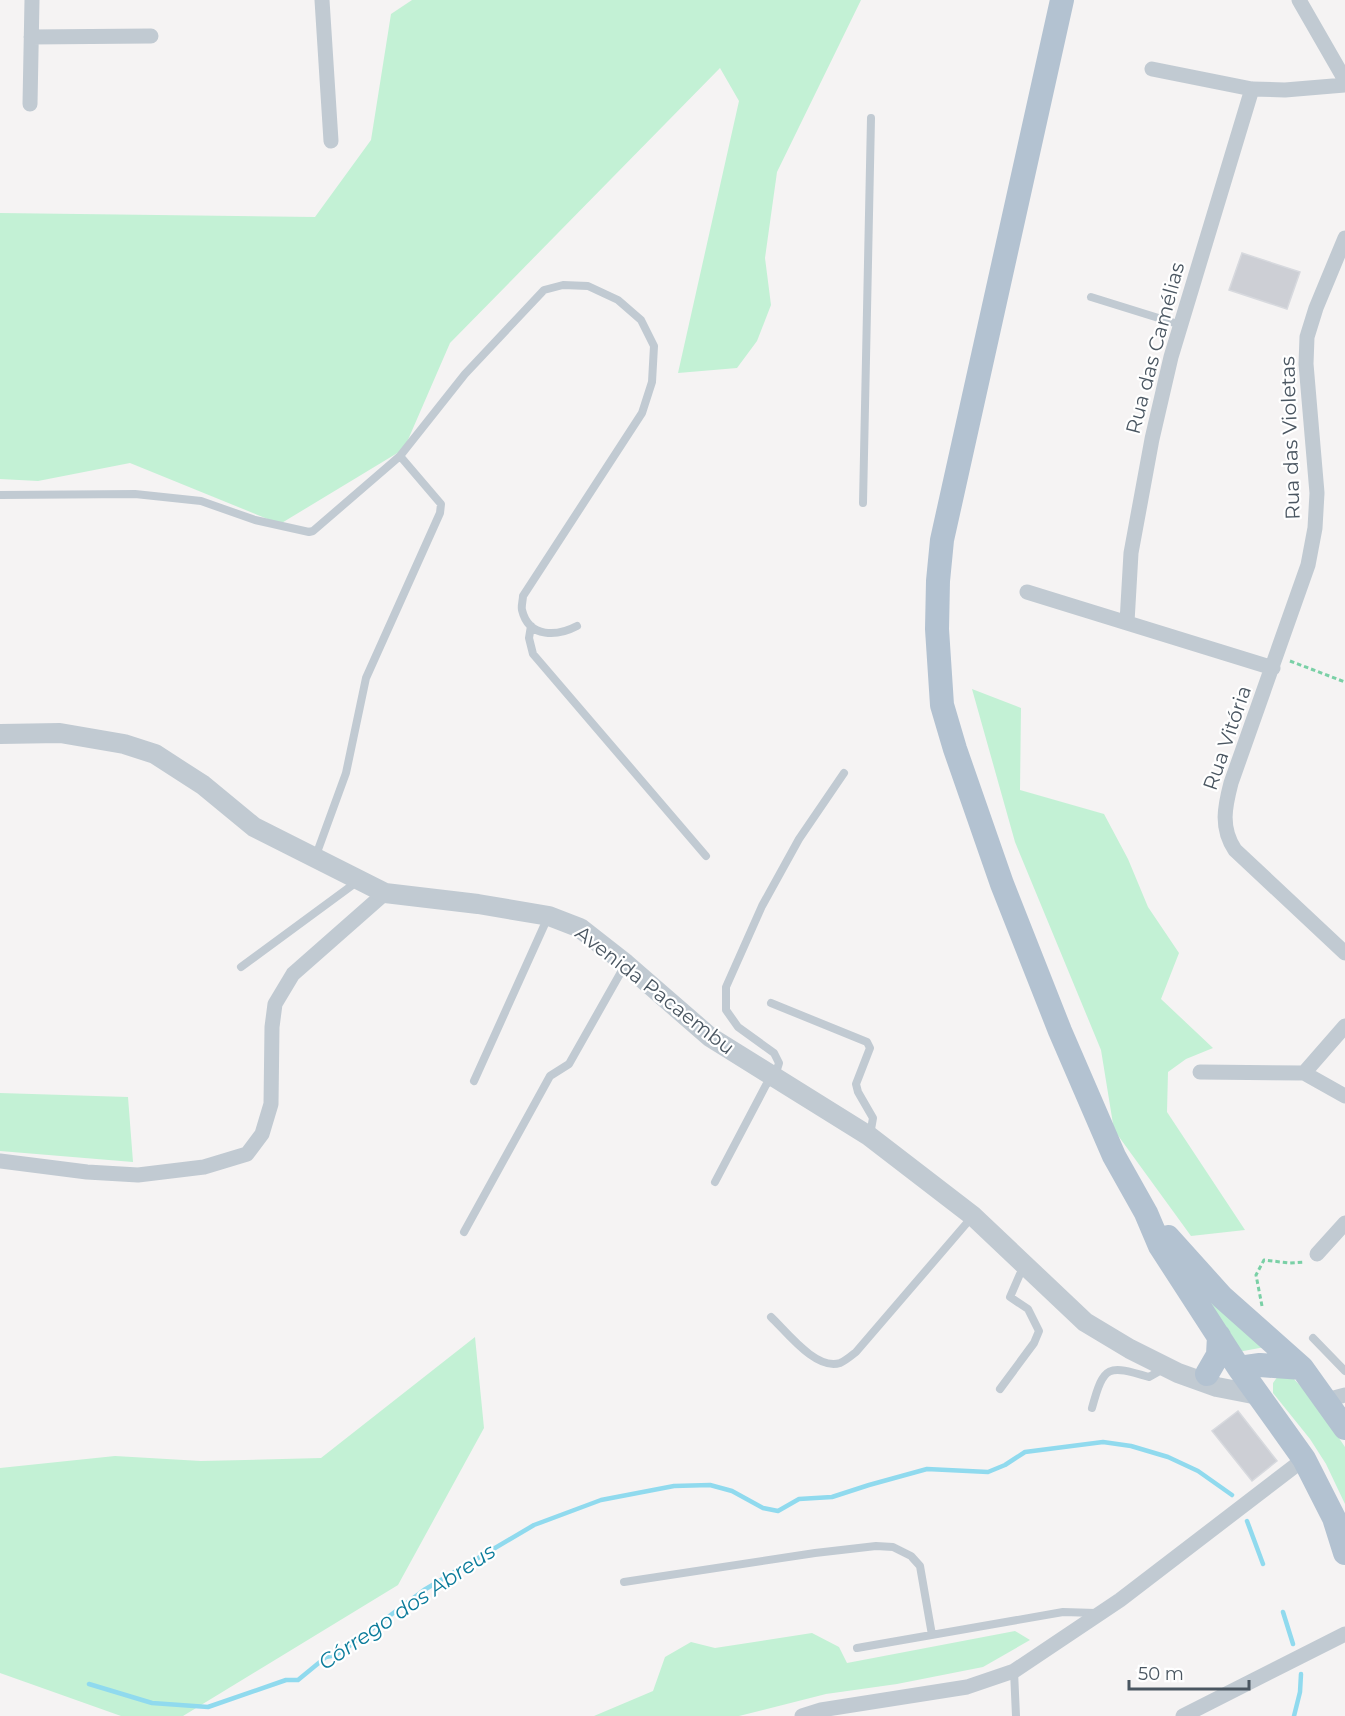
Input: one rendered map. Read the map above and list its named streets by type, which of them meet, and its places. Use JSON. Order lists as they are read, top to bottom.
{
  "streets": {
    "street": [
      "Rua das Camélias",
      "Rua das Violetas",
      "Rua Vitória",
      "Avenida Pacaembu"
    ]
  },
  "crossings": [
    ["Rua das Violetas", "Rua Vitória"]
  ],
  "water": ["Córrego dos Abreus"],
  "scale_bar": "50 m"
}
